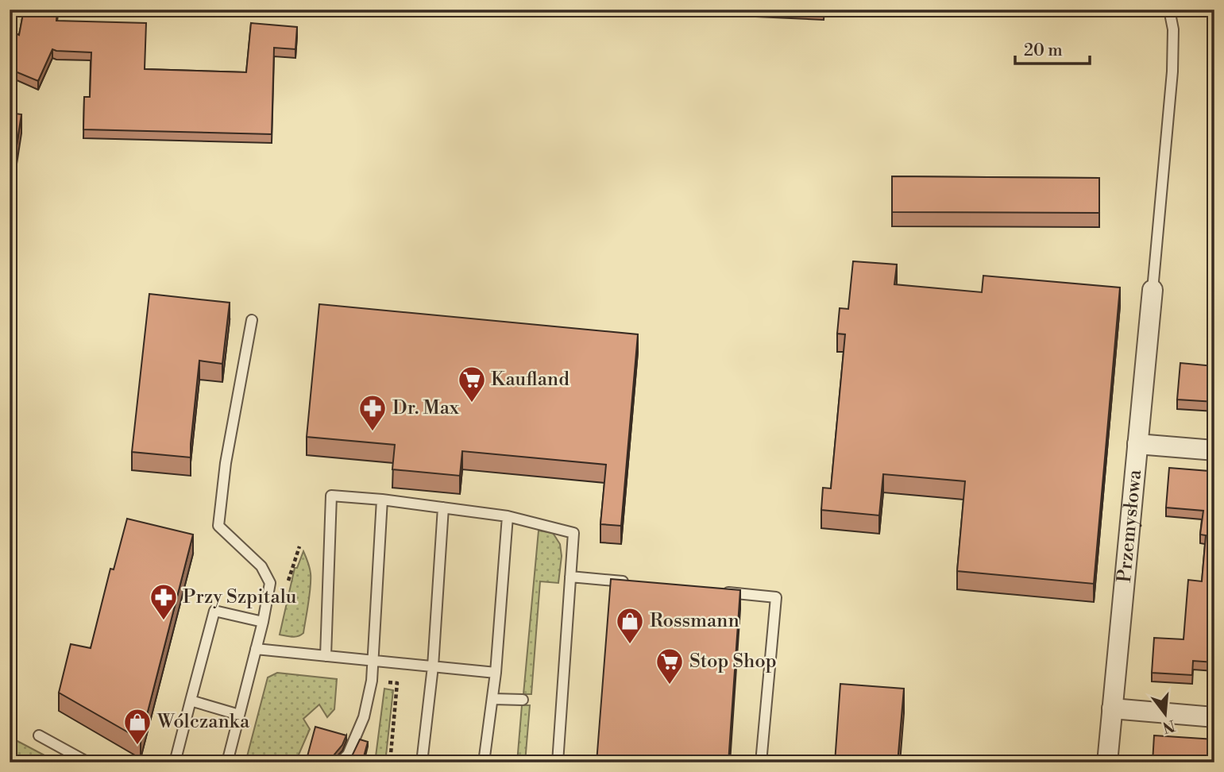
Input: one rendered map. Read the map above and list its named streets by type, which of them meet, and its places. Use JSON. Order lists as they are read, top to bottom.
{
  "streets": {
    "street": ["Przemysłowa"]
  },
  "places": {
    "supermarket": ["Kaufland", "Stop Shop"],
    "pharmacy": ["Dr. Max", "Przy Szpitalu"],
    "shop": ["Rossmann", "Wólczanka"]
  },
  "scale_bar": "20 m",
  "north": "bottom"
}
